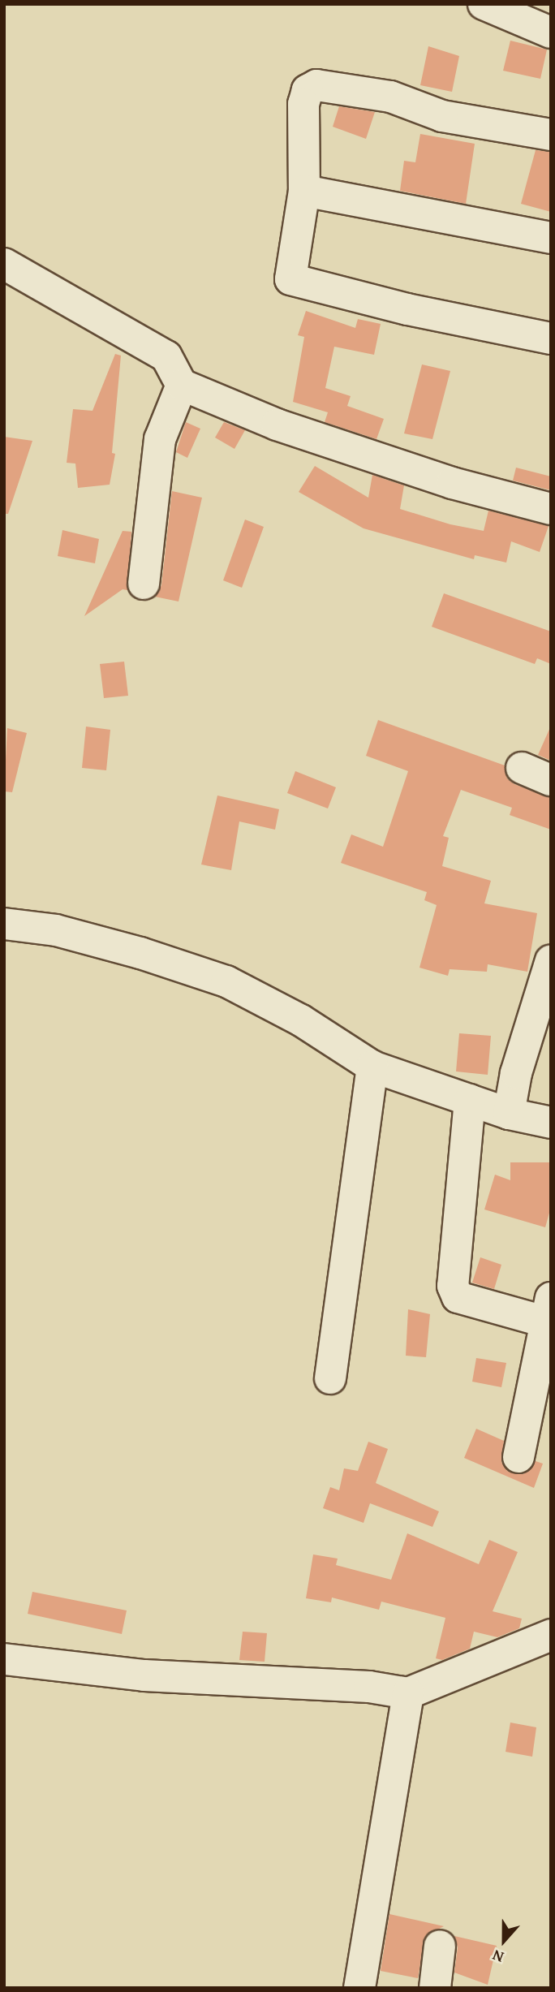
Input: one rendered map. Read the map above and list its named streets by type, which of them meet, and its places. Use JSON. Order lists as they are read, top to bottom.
{
  "north": "bottom"
}
